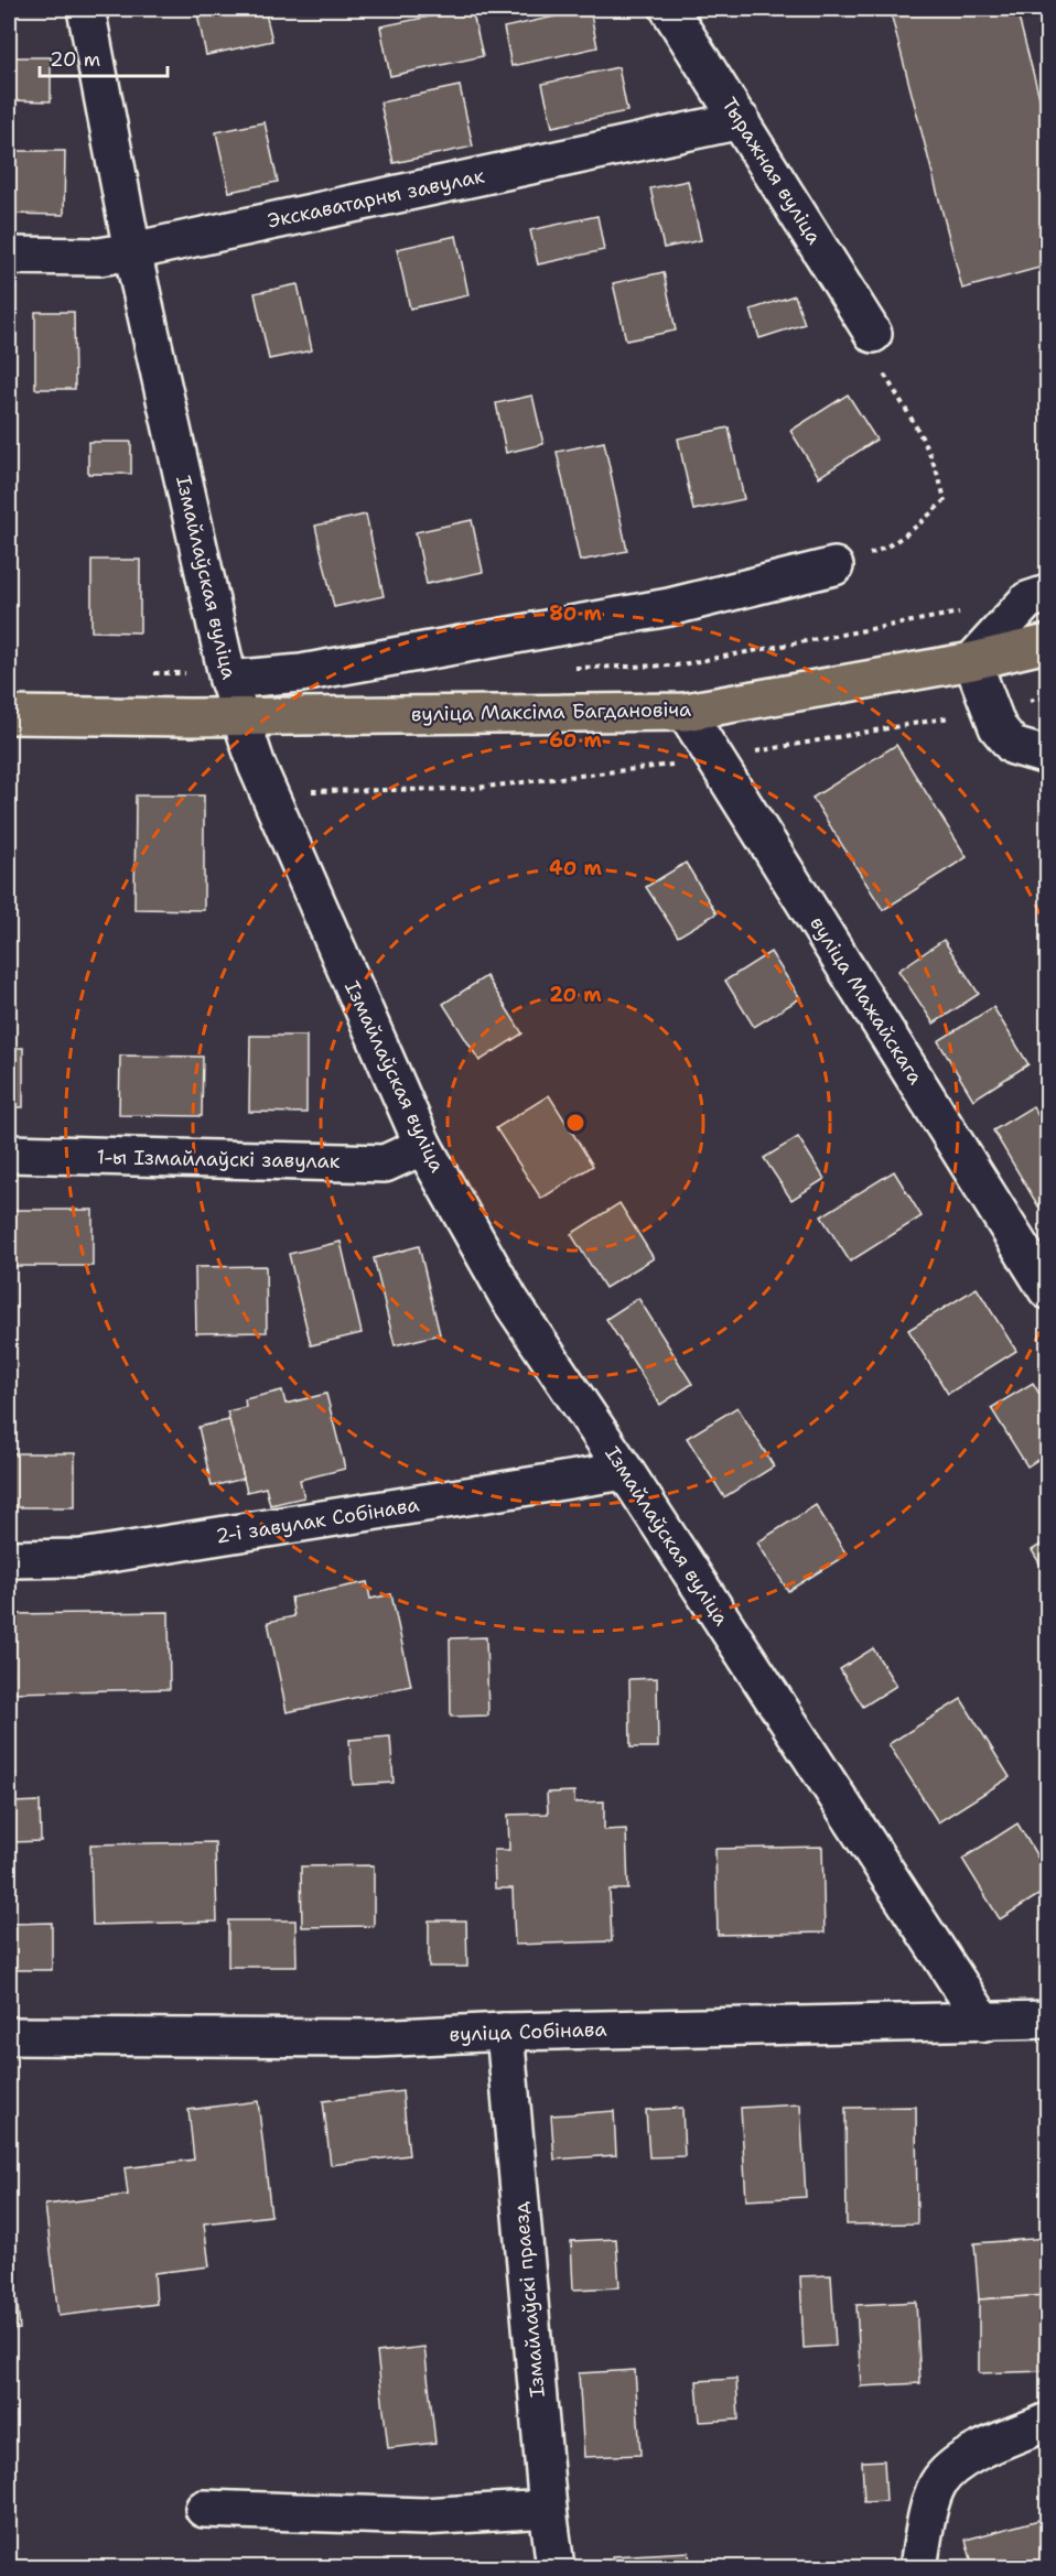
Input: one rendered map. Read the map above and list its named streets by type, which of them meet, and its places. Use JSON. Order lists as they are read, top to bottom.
{
  "streets": {
    "main road": ["вуліца Максіма Багдановіча"],
    "street": [
      "Тыражная вуліца",
      "Экскаватарны завулак",
      "Ізмайлаўская вуліца",
      "вуліца Мажайскага",
      "1-ы Ізмайлаўскі завулак",
      "2-і завулак Собінава",
      "вуліца Собінава",
      "Ізмайлаўскі праезд"
    ]
  },
  "crossings": [
    ["Тыражная вуліца", "Экскаватарны завулак"],
    ["Экскаватарны завулак", "Ізмайлаўская вуліца"],
    ["Ізмайлаўская вуліца", "вуліца Максіма Багдановіча"],
    ["Ізмайлаўская вуліца", "1-ы Ізмайлаўскі завулак"],
    ["Ізмайлаўская вуліца", "2-і завулак Собінава"],
    ["Ізмайлаўская вуліца", "вуліца Собінава"],
    ["вуліца Максіма Багдановіча", "вуліца Мажайскага"],
    ["вуліца Собінава", "Ізмайлаўскі праезд"]
  ],
  "scale_bar": "20 m",
  "rings": [
    "80 m",
    "60 m",
    "40 m",
    "20 m"
  ]
}
